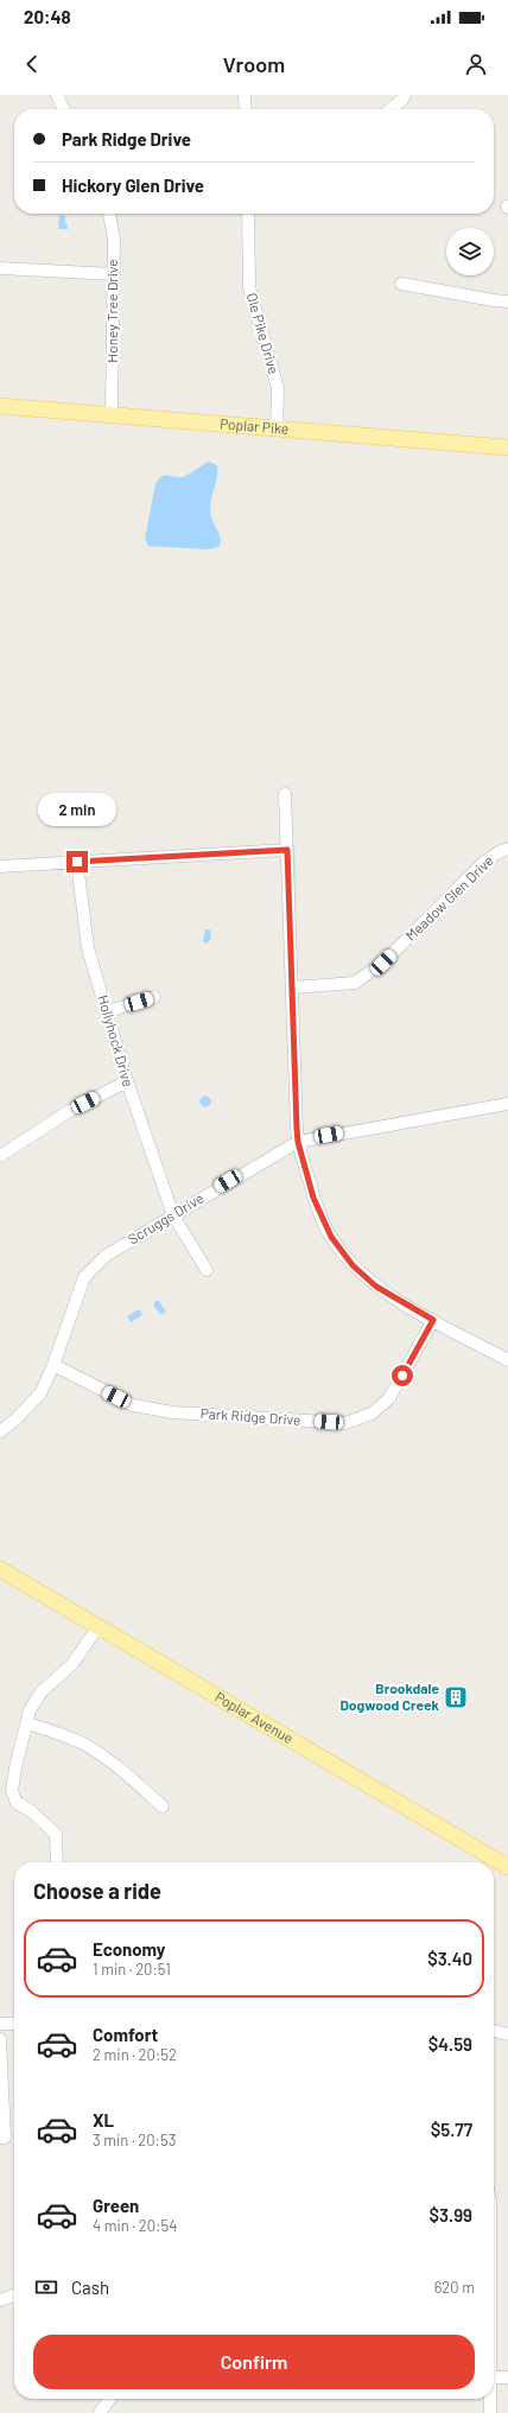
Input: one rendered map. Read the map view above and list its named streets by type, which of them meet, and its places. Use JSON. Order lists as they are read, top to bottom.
{
  "streets": {
    "main road": ["Poplar Pike", "Poplar Avenue"],
    "street": [
      "Honey Tree Drive",
      "Ole Pike Drive",
      "Meadow Glen Drive",
      "Hollyhock Drive",
      "Scruggs Drive",
      "Park Ridge Drive"
    ]
  },
  "crossings": [
    ["Honey Tree Drive", "Poplar Pike"],
    ["Ole Pike Drive", "Poplar Pike"],
    ["Hollyhock Drive", "Scruggs Drive"],
    ["Scruggs Drive", "Park Ridge Drive"]
  ],
  "places": {
    "building": ["Brookdale Dogwood Creek"]
  },
  "page": {
    "status": "20:48",
    "header": "Vroom",
    "banner": ["Park Ridge Drive", "Hickory Glen Drive"],
    "bubble": "2 min",
    "heading": "Choose a ride",
    "list": [
      {
        "name": "Economy",
        "note": "1 min · 20:51",
        "value": "$3.40"
      },
      {
        "name": "Comfort",
        "note": "2 min · 20:52",
        "value": "$4.59"
      },
      {
        "name": "XL",
        "note": "3 min · 20:53",
        "value": "$5.77"
      },
      {
        "name": "Green",
        "note": "4 min · 20:54",
        "value": "$3.99"
      }
    ],
    "pay": ["Cash", "620 m"],
    "buttons": "Confirm"
  }
}
